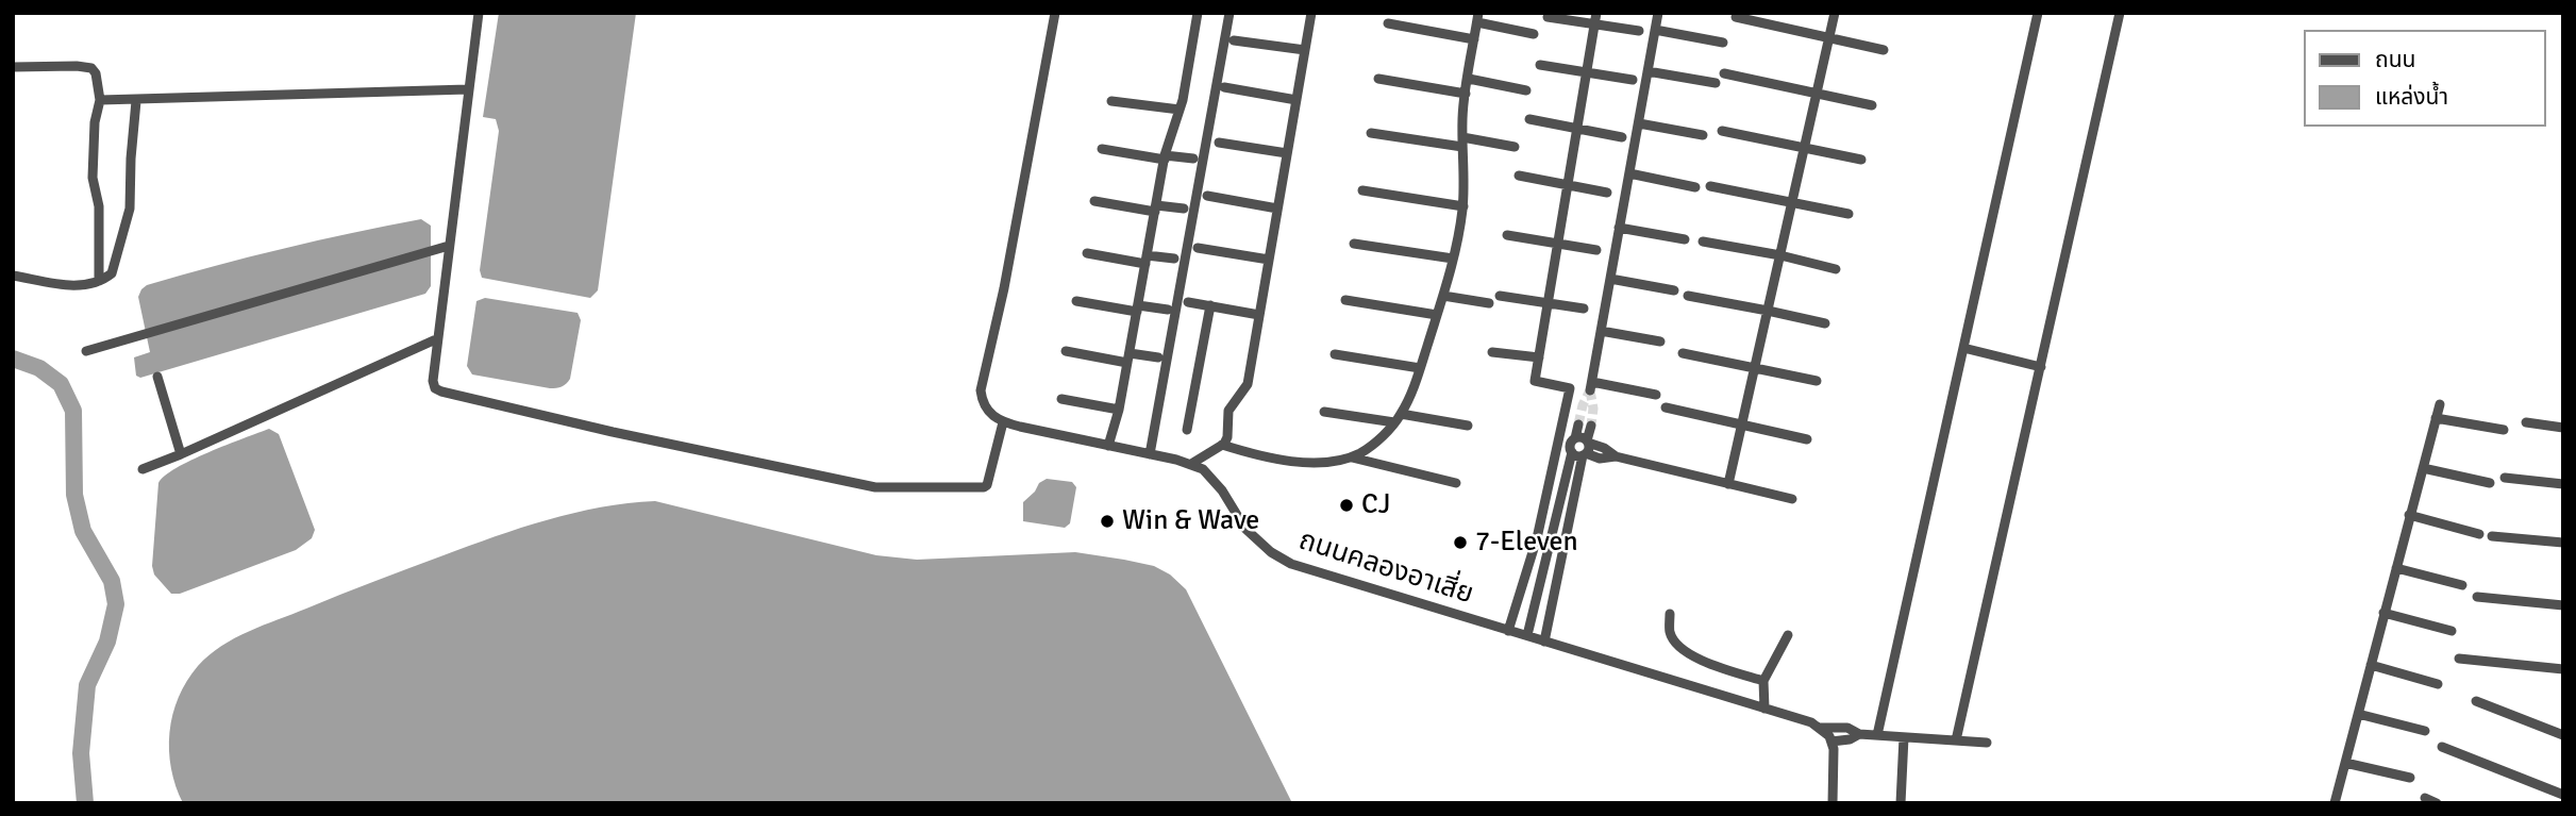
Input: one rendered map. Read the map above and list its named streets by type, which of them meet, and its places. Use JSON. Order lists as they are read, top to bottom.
{
  "streets": {
    "street": ["ถนนคลองอาเสี่ย"]
  },
  "places": ["CJ", "Win & Wave", "7-Eleven"],
  "legend": ["ถนน", "แหล่งน้ำ"]
}
